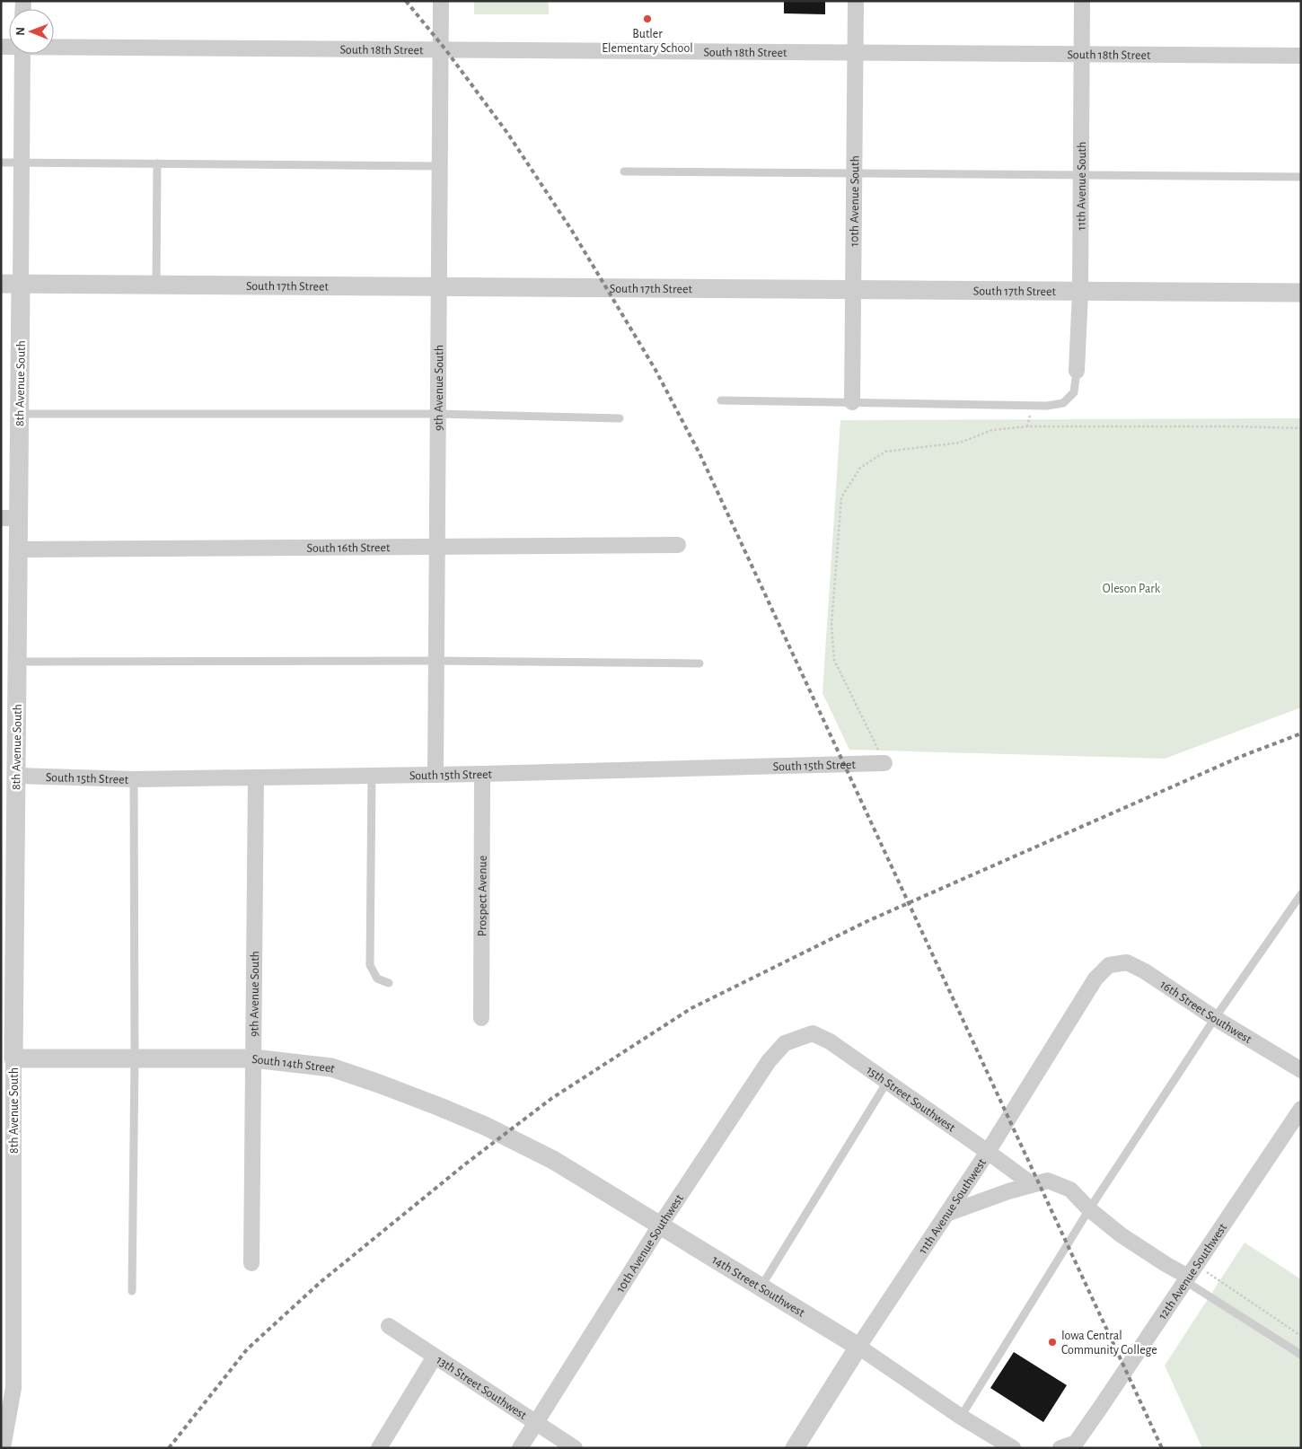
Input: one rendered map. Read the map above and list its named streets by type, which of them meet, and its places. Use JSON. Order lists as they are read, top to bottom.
{
  "streets": {
    "street": [
      "South 18th Street",
      "11th Avenue South",
      "10th Avenue South",
      "South 17th Street",
      "8th Avenue South",
      "9th Avenue South",
      "South 16th Street",
      "South 15th Street",
      "Prospect Avenue",
      "16th Street Southwest",
      "South 14th Street",
      "15th Street Southwest",
      "11th Avenue Southwest",
      "10th Avenue Southwest",
      "12th Avenue Southwest",
      "14th Street Southwest",
      "13th Street Southwest"
    ]
  },
  "crossings": [
    ["South 18th Street", "11th Avenue South"],
    ["South 18th Street", "10th Avenue South"],
    ["South 18th Street", "9th Avenue South"],
    ["11th Avenue South", "South 17th Street"],
    ["10th Avenue South", "South 17th Street"],
    ["South 17th Street", "8th Avenue South"],
    ["South 17th Street", "9th Avenue South"],
    ["8th Avenue South", "South 16th Street"],
    ["8th Avenue South", "South 15th Street"],
    ["8th Avenue South", "South 14th Street"],
    ["9th Avenue South", "South 16th Street"],
    ["9th Avenue South", "South 15th Street"],
    ["9th Avenue South", "South 14th Street"],
    ["South 15th Street", "Prospect Avenue"],
    ["16th Street Southwest", "11th Avenue Southwest"],
    ["South 14th Street", "14th Street Southwest"],
    ["15th Street Southwest", "11th Avenue Southwest"],
    ["15th Street Southwest", "10th Avenue Southwest"],
    ["11th Avenue Southwest", "14th Street Southwest"],
    ["10th Avenue Southwest", "14th Street Southwest"],
    ["10th Avenue Southwest", "13th Street Southwest"]
  ],
  "parks": ["Oleson Park"],
  "places": ["Butler Elementary School", "Iowa Central Community College"],
  "north": "left"
}
